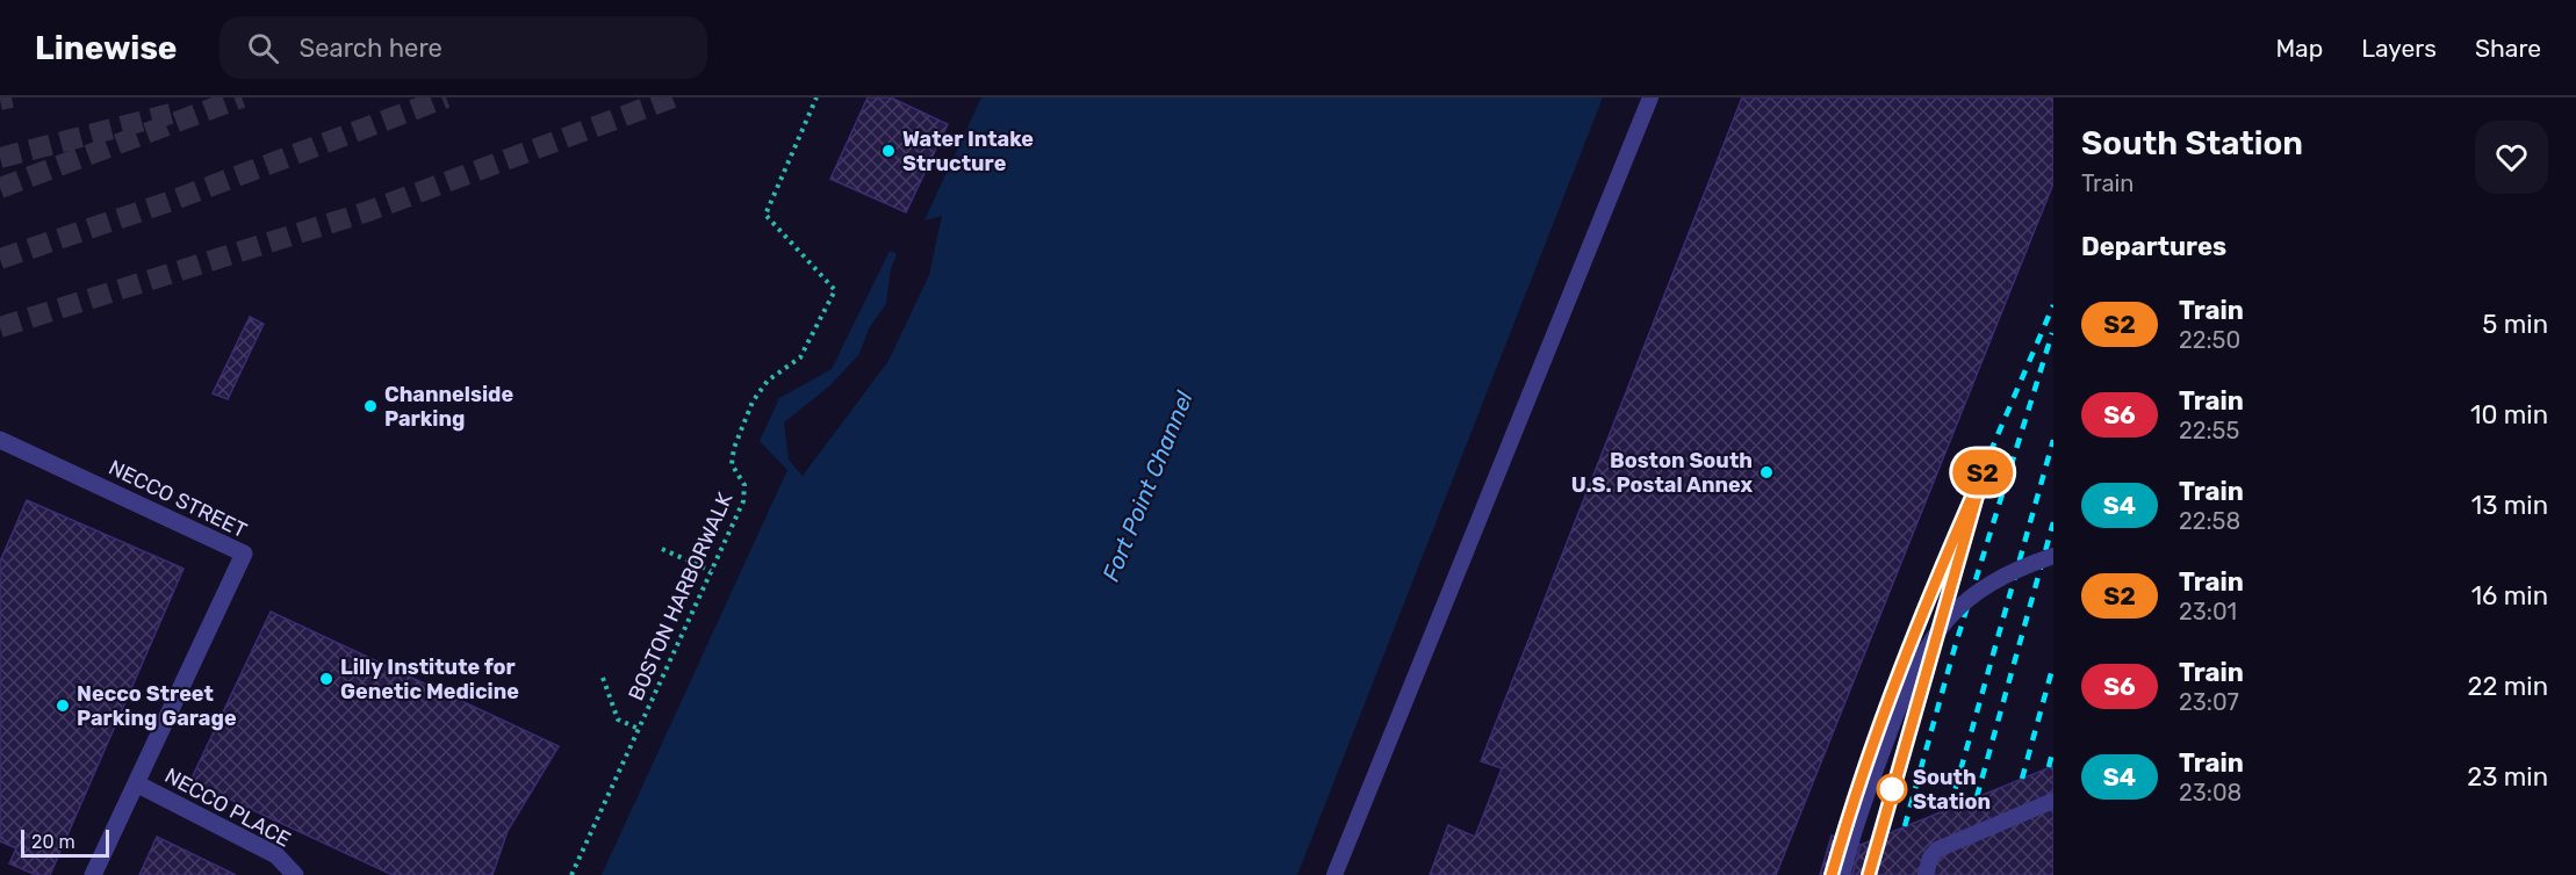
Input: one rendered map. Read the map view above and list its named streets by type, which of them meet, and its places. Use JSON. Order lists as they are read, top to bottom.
{
  "streets": {
    "street": ["NECCO STREET", "NECCO PLACE"],
    "path": ["BOSTON HARBORWALK"]
  },
  "crossings": [
    ["NECCO STREET", "NECCO PLACE"]
  ],
  "water": ["Fort Point Channel"],
  "places": [
    "Water Intake Structure",
    "Channelside Parking",
    "Boston South U.S. Postal Annex",
    "Lilly Institute for Genetic Medicine",
    "Necco Street Parking Garage",
    "South Station"
  ],
  "scale_bar": "20 m",
  "page": {
    "header": "Linewise",
    "search": "Search here",
    "nav": ["Map", "Layers", "Share"],
    "on_map": "S2",
    "heading": [
      ["South Station", "Train"],
      "Departures"
    ],
    "list": [
      {
        "mark": "S2",
        "name": "Train",
        "note": "22:50",
        "value": "5 min"
      },
      {
        "mark": "S6",
        "name": "Train",
        "note": "22:55",
        "value": "10 min"
      },
      {
        "mark": "S4",
        "name": "Train",
        "note": "22:58",
        "value": "13 min"
      },
      {
        "mark": "S2",
        "name": "Train",
        "note": "23:01",
        "value": "16 min"
      },
      {
        "mark": "S6",
        "name": "Train",
        "note": "23:07",
        "value": "22 min"
      },
      {
        "mark": "S4",
        "name": "Train",
        "note": "23:08",
        "value": "23 min"
      }
    ],
    "scale": "20 m"
  }
}
